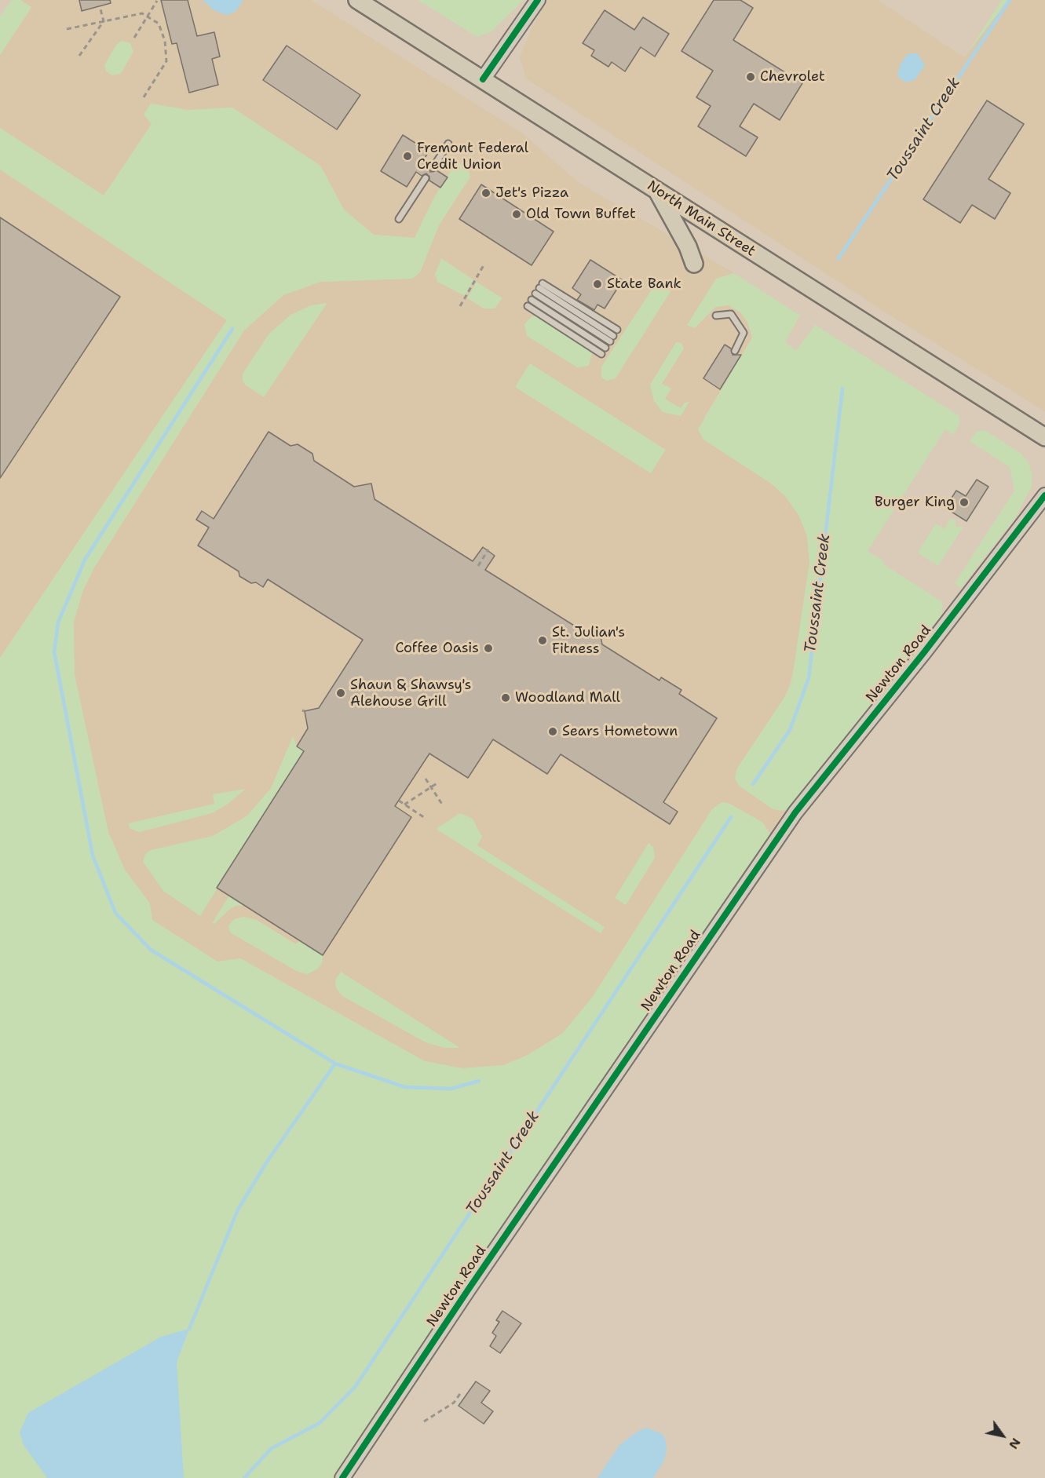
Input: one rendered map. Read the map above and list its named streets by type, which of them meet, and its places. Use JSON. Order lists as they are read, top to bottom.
{
  "streets": {
    "main road": ["North Main Street"],
    "street": ["Newton Road"]
  },
  "water": ["Toussaint Creek"],
  "places": [
    "Chevrolet",
    "Fremont Federal Credit Union",
    "Jet's Pizza",
    "Old Town Buffet",
    "State Bank",
    "Burger King",
    "St. Julian's Fitness",
    "Coffee Oasis",
    "Shaun & Shawsy's Alehouse Grill",
    "Woodland Mall",
    "Sears Hometown"
  ],
  "north": "bottom right"
}
